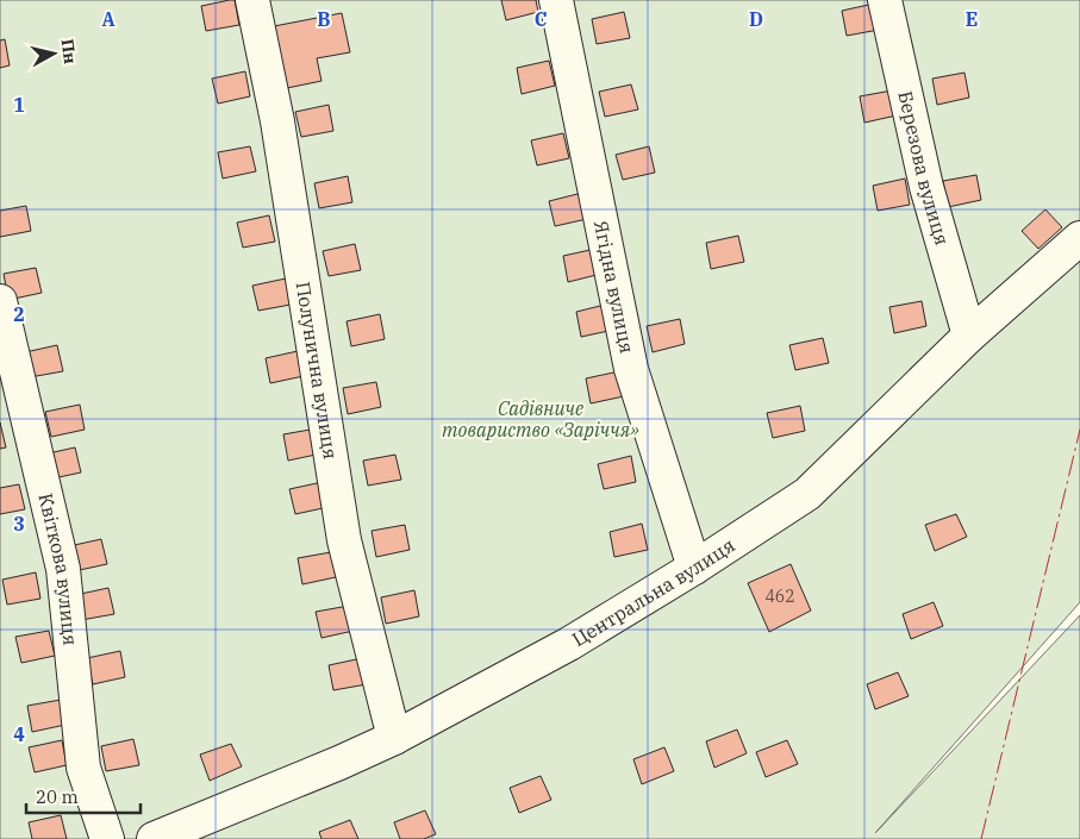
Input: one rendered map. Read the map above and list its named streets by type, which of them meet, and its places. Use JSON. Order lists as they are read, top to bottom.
{
  "streets": {
    "street": [
      "Березова вулиця",
      "Ягідна вулиця",
      "Полунична вулиця",
      "Квіткова вулиця",
      "Центральна вулиця"
    ]
  },
  "crossings": [
    ["Березова вулиця", "Центральна вулиця"],
    ["Ягідна вулиця", "Центральна вулиця"],
    ["Полунична вулиця", "Центральна вулиця"]
  ],
  "parks": ["Садівниче товариство «Заріччя»"],
  "house_numbers": ["462"],
  "scale_bar": "20 m",
  "north": "right",
  "grid": {
    "columns": [
      "A",
      "B",
      "C",
      "D",
      "E"
    ],
    "rows": [
      "1",
      "2",
      "3",
      "4"
    ]
  }
}
